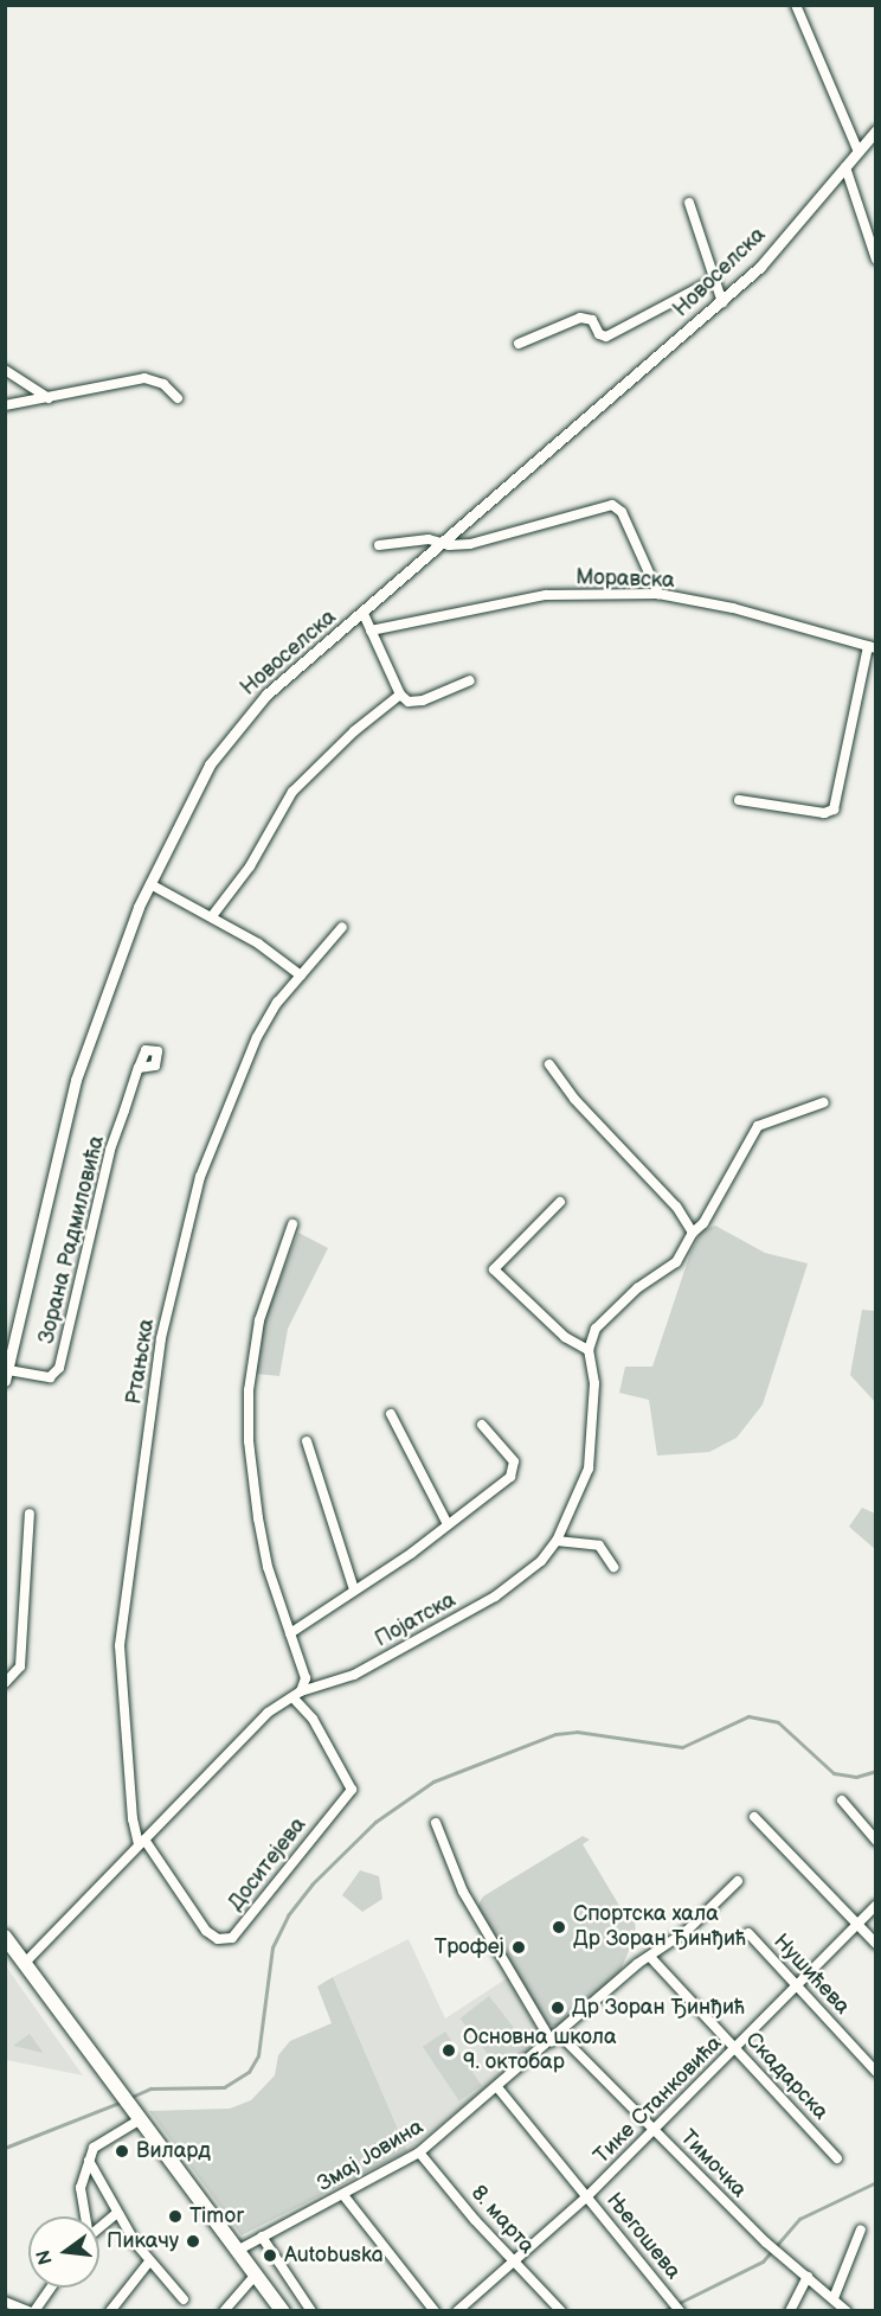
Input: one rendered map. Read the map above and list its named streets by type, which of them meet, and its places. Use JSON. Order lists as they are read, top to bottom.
{
  "streets": {
    "street": [
      "Новоселска",
      "Моравска",
      "Зорана Радмиловића",
      "Ртањска",
      "Појатска",
      "Доситејева",
      "Нушићева",
      "Скадарска",
      "Тике Станковића",
      "Змај Јовина",
      "Тимочка",
      "8. марта",
      "Његошева"
    ]
  },
  "crossings": [
    ["Новоселска", "Зорана Радмиловића"],
    ["Ртањска", "Појатска"],
    ["Ртањска", "Доситејева"],
    ["Појатска", "Доситејева"],
    ["Нушићева", "Тике Станковића"],
    ["Скадарска", "Тике Станковића"],
    ["Скадарска", "Змај Јовина"],
    ["Тике Станковића", "Тимочка"],
    ["Тике Станковића", "8. марта"],
    ["Тике Станковића", "Његошева"],
    ["Змај Јовина", "Тимочка"],
    ["Змај Јовина", "8. марта"],
    ["Змај Јовина", "Његошева"]
  ],
  "places": [
    "Спортска хала Др Зоран Ђинђић",
    "Трофеј",
    "Др Зоран Ђинђић",
    "Основна школа 9. октобар",
    "Вилард",
    "Timor",
    "Пикачу",
    "Autobuska"
  ],
  "north": "left"
}
